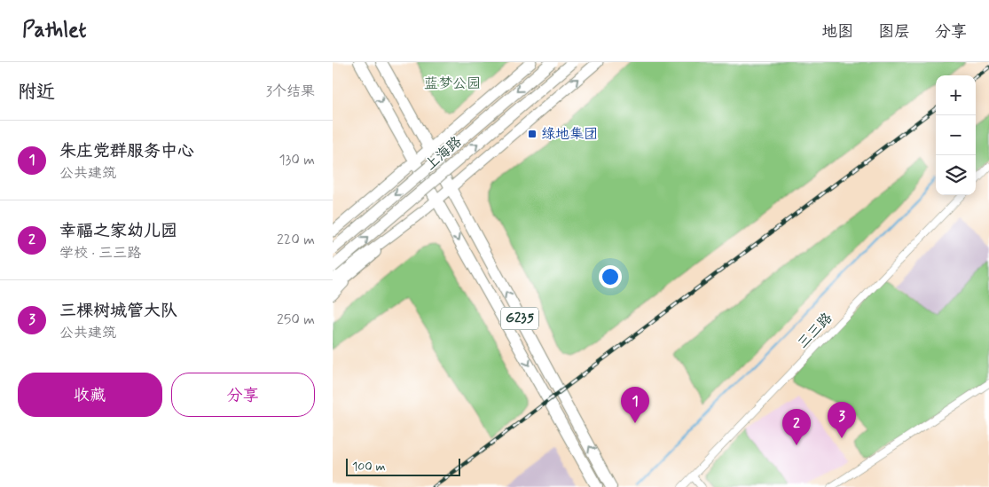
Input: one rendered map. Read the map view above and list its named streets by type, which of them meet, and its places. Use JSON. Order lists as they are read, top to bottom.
{
  "streets": {
    "highway": ["上海路", "G235"],
    "street": ["三三路"]
  },
  "crossings": [
    ["上海路", "G235"]
  ],
  "parks": ["蓝梦公园"],
  "places": {
    "transit": ["绿地集团"]
  },
  "scale_bar": "100 m",
  "page": {
    "header": "Pathlet",
    "nav": ["地图", "图层", "分享"],
    "heading": ["附近", "3个结果"],
    "map_buttons": ["+", "−"],
    "list": [
      {
        "mark": "1",
        "name": "朱庄党群服务中心",
        "note": "公共建筑",
        "value": "130 m"
      },
      {
        "mark": "2",
        "name": "幸福之家幼儿园",
        "note": "学校 · 三三路",
        "value": "220 m"
      },
      {
        "mark": "3",
        "name": "三棵树城管大队",
        "note": "公共建筑",
        "value": "250 m"
      }
    ],
    "buttons": ["收藏", "分享"],
    "pins": ["1", "3", "2"],
    "scale": "100 m"
  }
}
